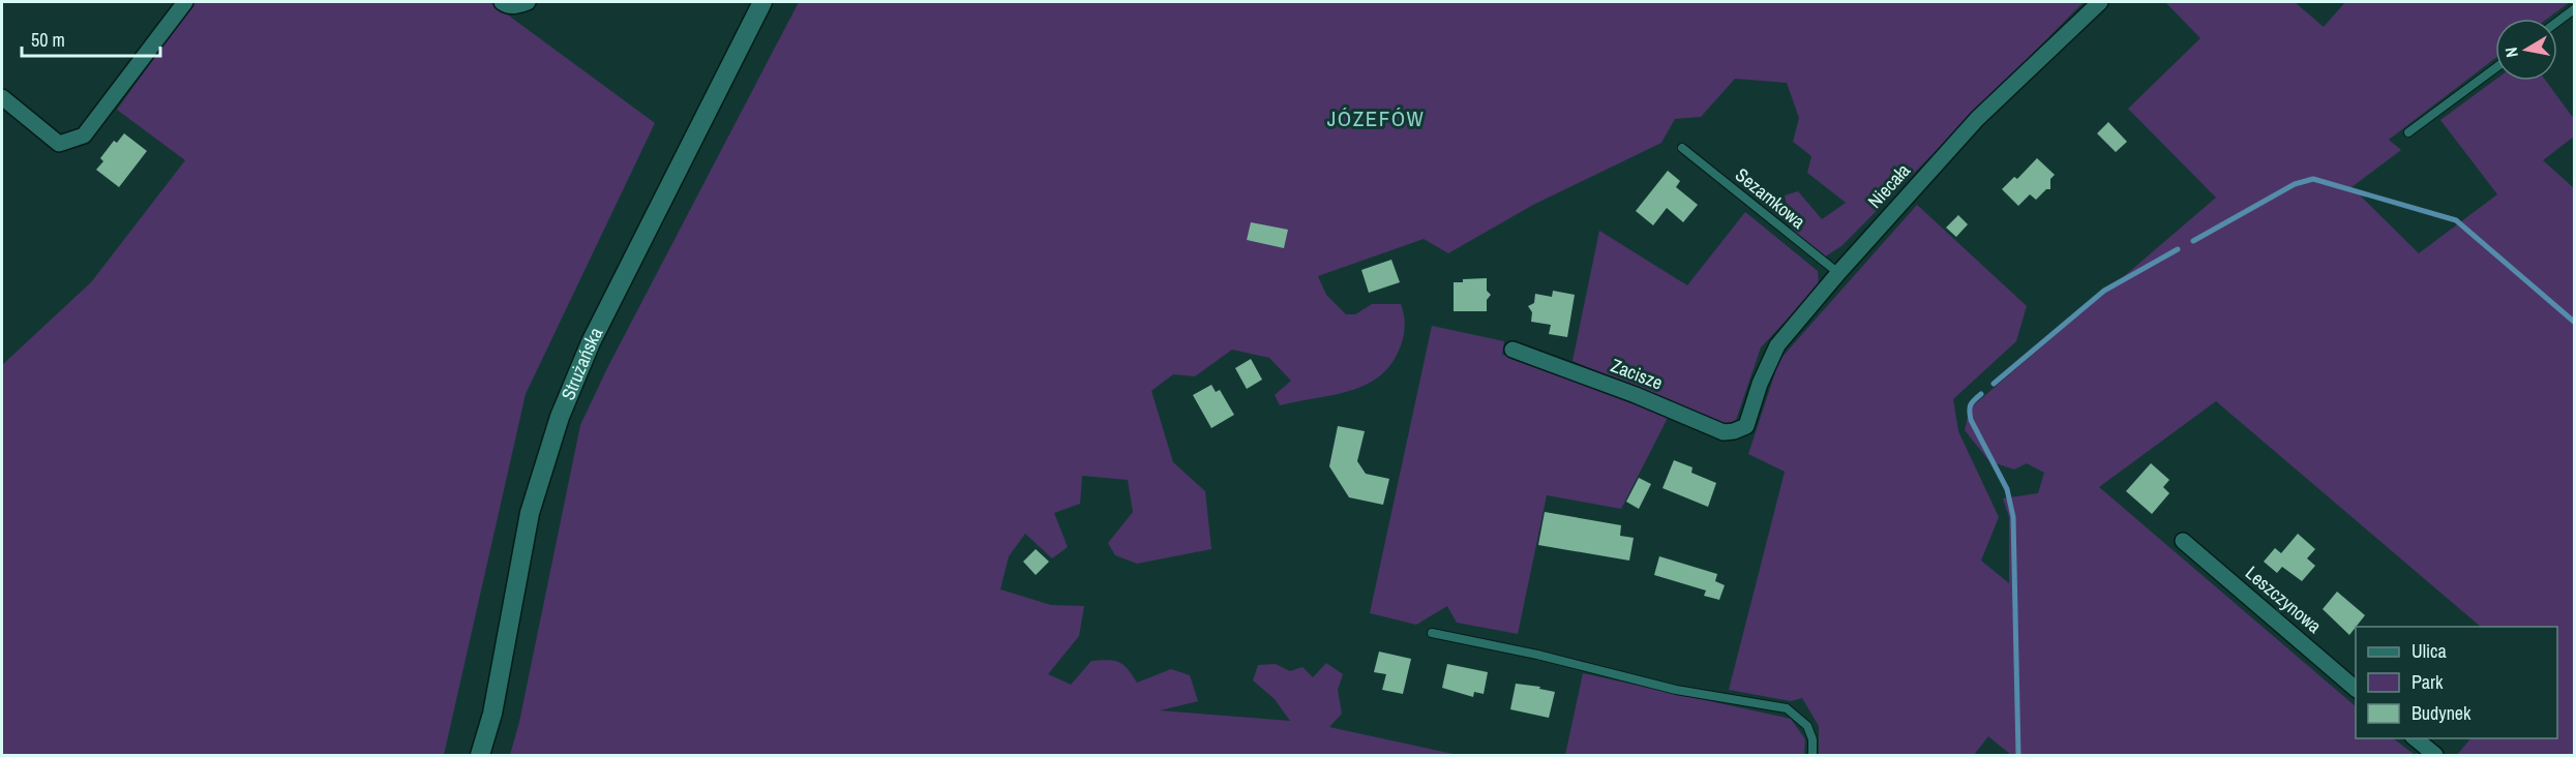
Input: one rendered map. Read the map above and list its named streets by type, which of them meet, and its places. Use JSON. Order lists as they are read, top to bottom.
{
  "streets": {
    "main road": ["Strużańska"],
    "street": ["Niecała", "Zacisze", "Leszczynowa"],
    "lane": ["Sezamkowa"]
  },
  "crossings": [
    ["Niecała", "Sezamkowa"],
    ["Niecała", "Zacisze"]
  ],
  "districts": ["JÓZEFÓW"],
  "legend": ["Ulica", "Park", "Budynek"],
  "scale_bar": "50 m",
  "north": "left"
}
